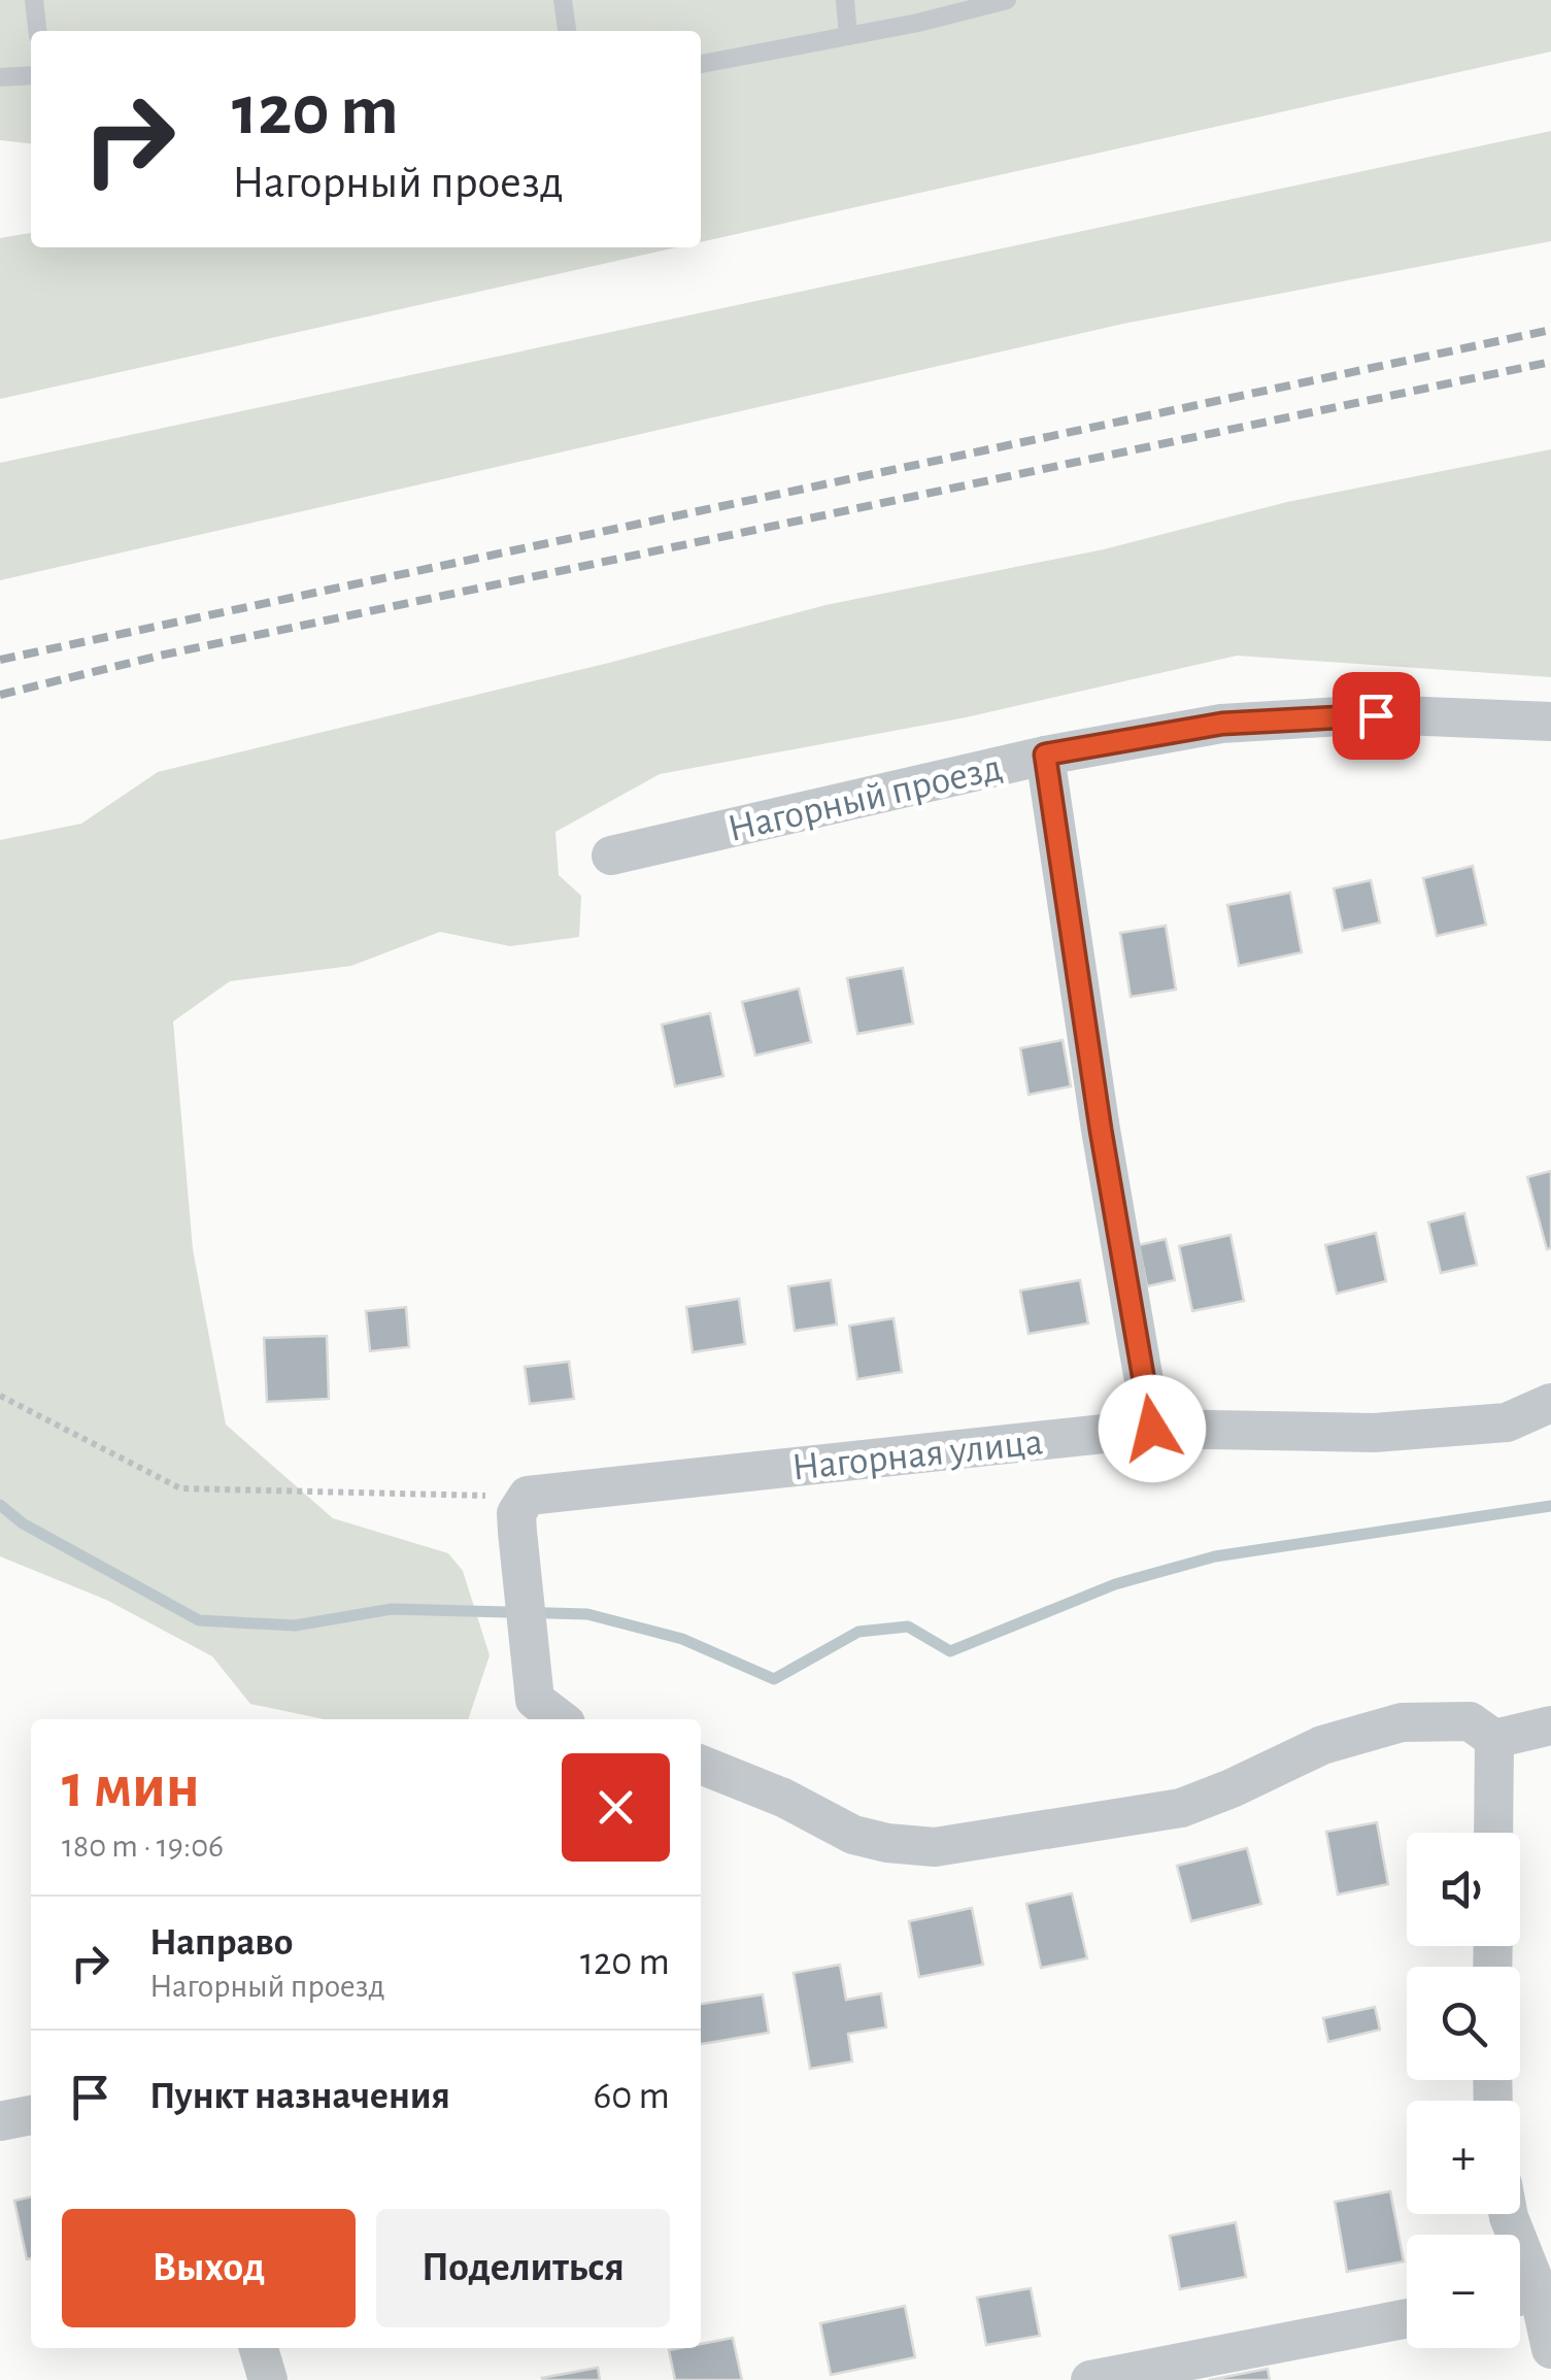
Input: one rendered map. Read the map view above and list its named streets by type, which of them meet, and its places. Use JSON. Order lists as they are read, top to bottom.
{
  "streets": {
    "street": ["Нагорный проезд", "Нагорная улица"]
  },
  "page": {
    "turn": ["120 m", "Нагорный проезд"],
    "heading": ["1 мин", "180 m · 19:06"],
    "map_buttons": ["+", "−"],
    "list": [
      {
        "name": "Направо",
        "note": "Нагорный проезд",
        "value": "120 m"
      },
      {
        "name": "Пункт назначения",
        "value": "60 m"
      }
    ],
    "buttons": ["Выход", "Поделиться"]
  }
}
